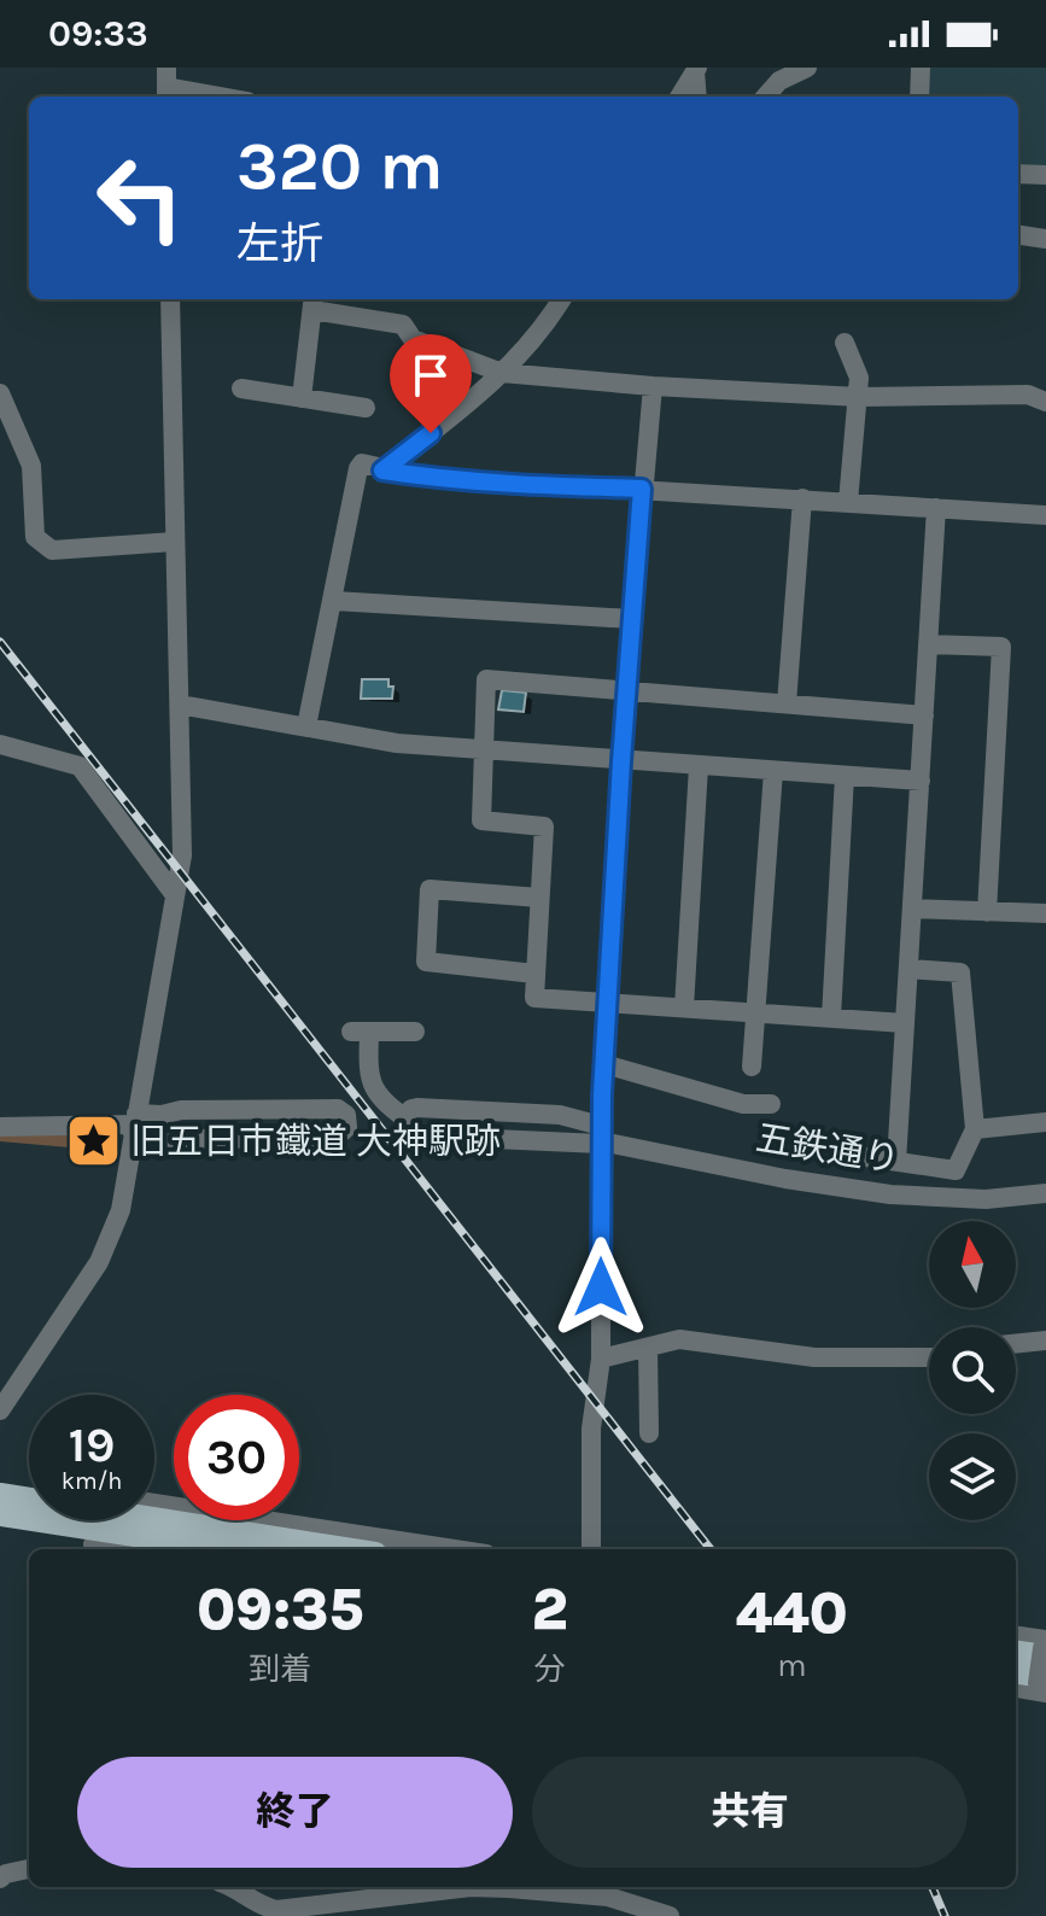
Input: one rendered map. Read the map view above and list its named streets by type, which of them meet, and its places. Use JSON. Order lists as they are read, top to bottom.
{
  "streets": {
    "street": ["五鉄通り"]
  },
  "places": {
    "place": ["旧五日市鐵道 大神駅跡"]
  },
  "north": "top",
  "page": {
    "status": "09:33",
    "turn": ["320 m", "左折"],
    "speed": "19 km/h",
    "limit": "30",
    "eta": [
      "09:35",
      "到着",
      "2",
      "分",
      "440",
      "m"
    ],
    "buttons": ["終了", "共有"]
  }
}
